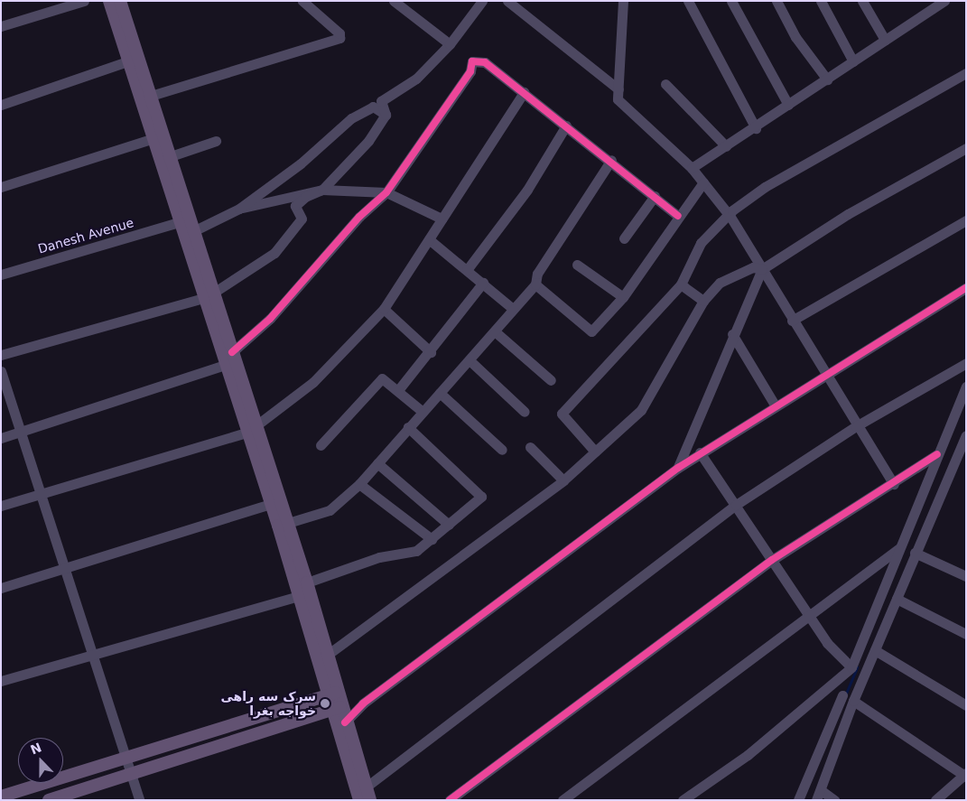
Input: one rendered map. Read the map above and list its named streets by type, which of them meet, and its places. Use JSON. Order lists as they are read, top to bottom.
{
  "streets": {
    "street": ["Danesh Avenue"]
  },
  "places": ["سرک سه راهی خواجه بغرا"],
  "north": "top"
}
